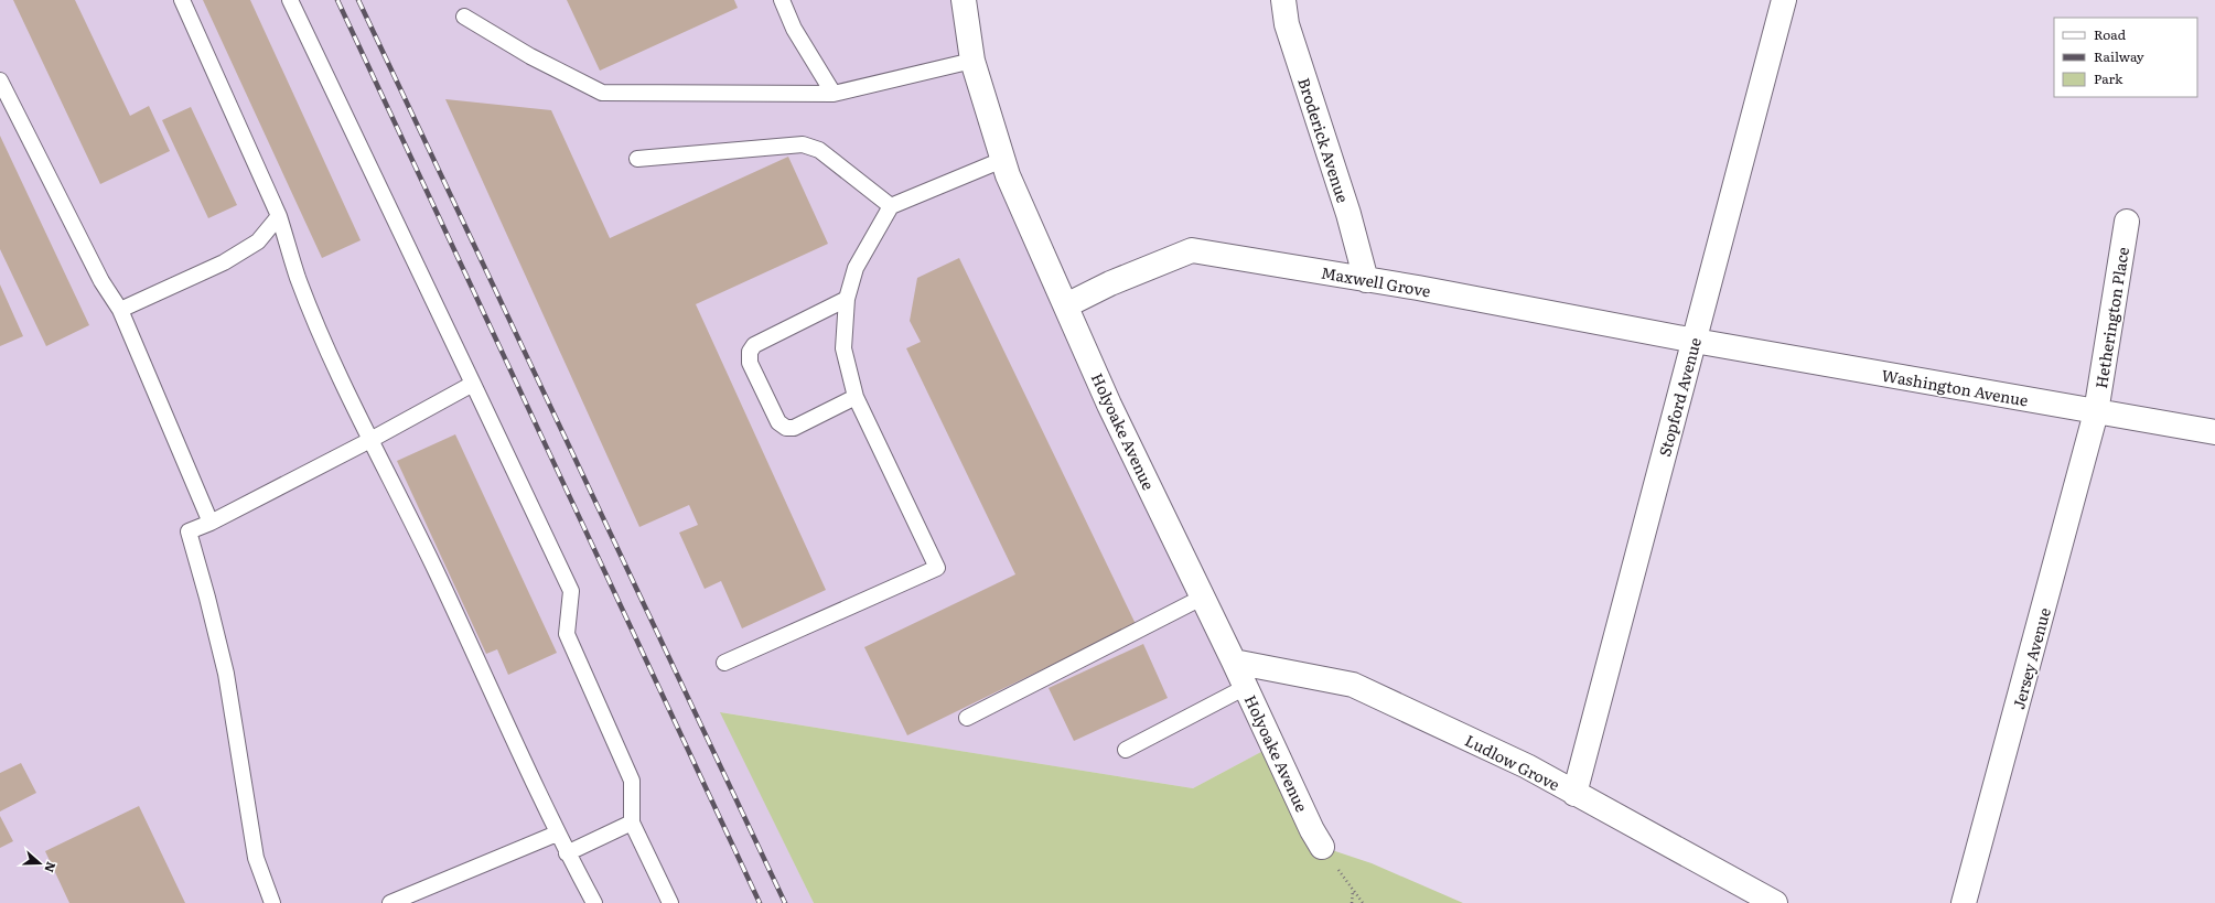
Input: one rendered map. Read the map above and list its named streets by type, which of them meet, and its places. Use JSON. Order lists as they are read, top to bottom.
{
  "streets": {
    "street": [
      "Broderick Avenue",
      "Maxwell Grove",
      "Hetherington Place",
      "Washington Avenue",
      "Stopford Avenue",
      "Holyoake Avenue",
      "Jersey Avenue",
      "Ludlow Grove"
    ]
  },
  "crossings": [
    ["Broderick Avenue", "Maxwell Grove"],
    ["Maxwell Grove", "Washington Avenue"],
    ["Maxwell Grove", "Stopford Avenue"],
    ["Maxwell Grove", "Holyoake Avenue"],
    ["Hetherington Place", "Washington Avenue"],
    ["Hetherington Place", "Jersey Avenue"],
    ["Washington Avenue", "Stopford Avenue"],
    ["Washington Avenue", "Jersey Avenue"],
    ["Stopford Avenue", "Ludlow Grove"],
    ["Holyoake Avenue", "Ludlow Grove"]
  ],
  "legend": ["Road", "Railway", "Park"],
  "north": "right"
}
